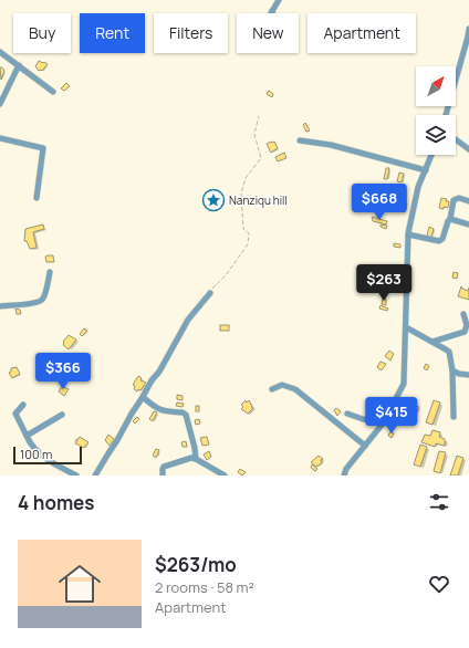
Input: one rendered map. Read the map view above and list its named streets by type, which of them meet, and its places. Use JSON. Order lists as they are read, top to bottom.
{
  "places": {
    "place": ["Nanziqu hill"]
  },
  "scale_bar": "100 m",
  "north": "top right",
  "page": {
    "chip": [
      "Buy",
      "Rent",
      "Filters",
      "New",
      "Apartment"
    ],
    "price": [
      "$668",
      "$263",
      "$366",
      "$415"
    ],
    "scale": "100 m",
    "heading": "4 homes",
    "list": [
      {
        "name": "$263/mo",
        "note": "2 rooms · 58 m² · Apartment"
      }
    ]
  }
}
